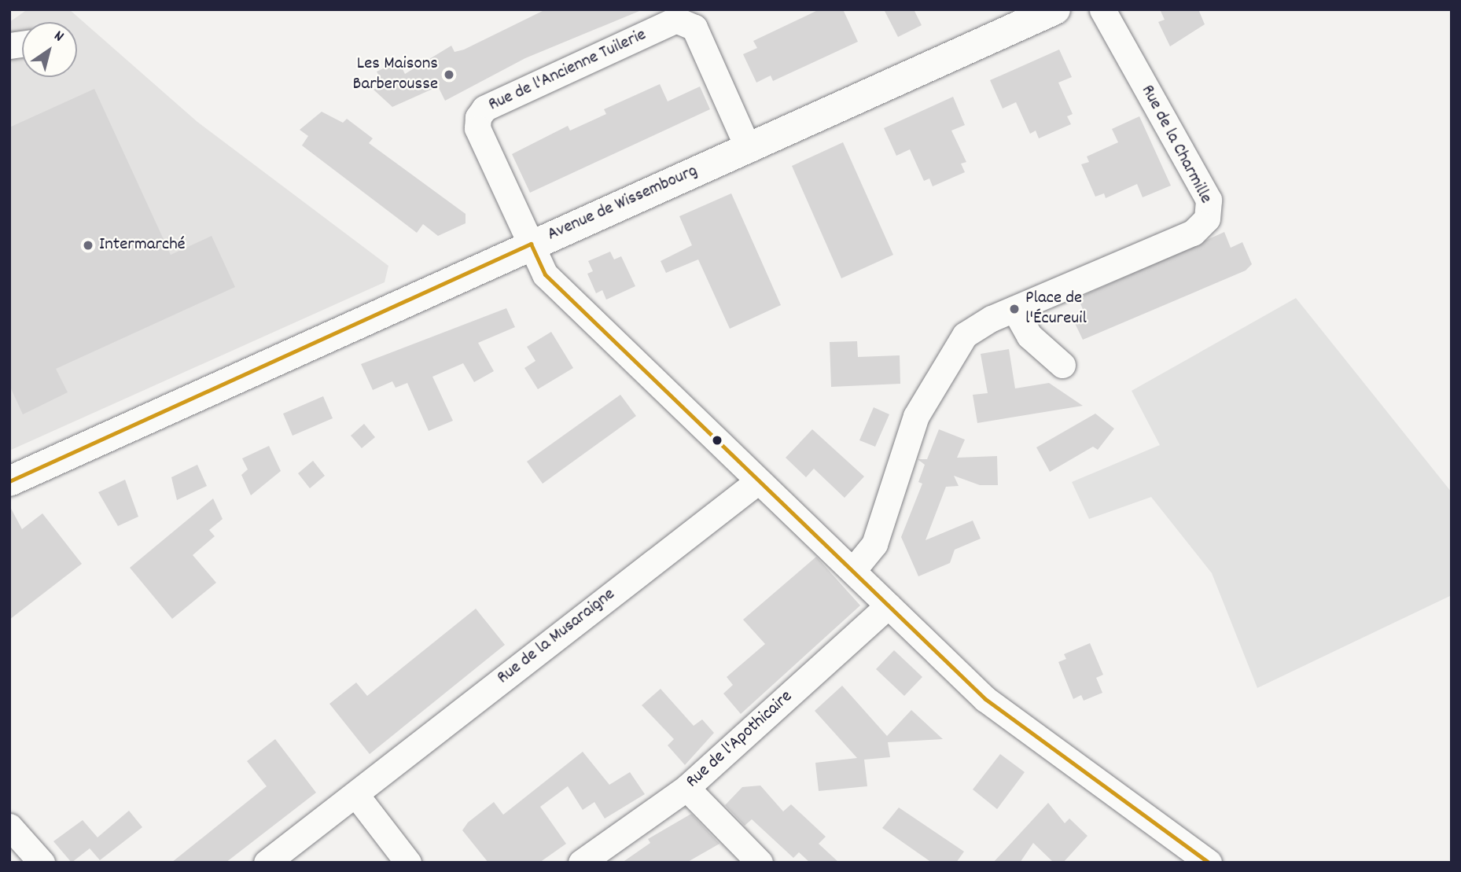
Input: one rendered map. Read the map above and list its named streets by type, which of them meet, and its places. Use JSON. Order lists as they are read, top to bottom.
{
  "streets": {
    "main road": ["Avenue de Wissembourg"],
    "street": [
      "Rue de l'Ancienne Tuilerie",
      "Rue de la Charmille",
      "Rue de la Musaraigne",
      "Rue de l'Apothicaire"
    ]
  },
  "crossings": [
    ["Rue de l'Ancienne Tuilerie", "Rue de la Charmille"],
    ["Rue de l'Ancienne Tuilerie", "Avenue de Wissembourg"],
    ["Rue de l'Ancienne Tuilerie", "Rue de la Musaraigne"],
    ["Rue de l'Ancienne Tuilerie", "Rue de l'Apothicaire"]
  ],
  "places": ["Les Maisons Barberousse", "Intermarché", "Place de l'Écureuil"],
  "north": "top right"
}
